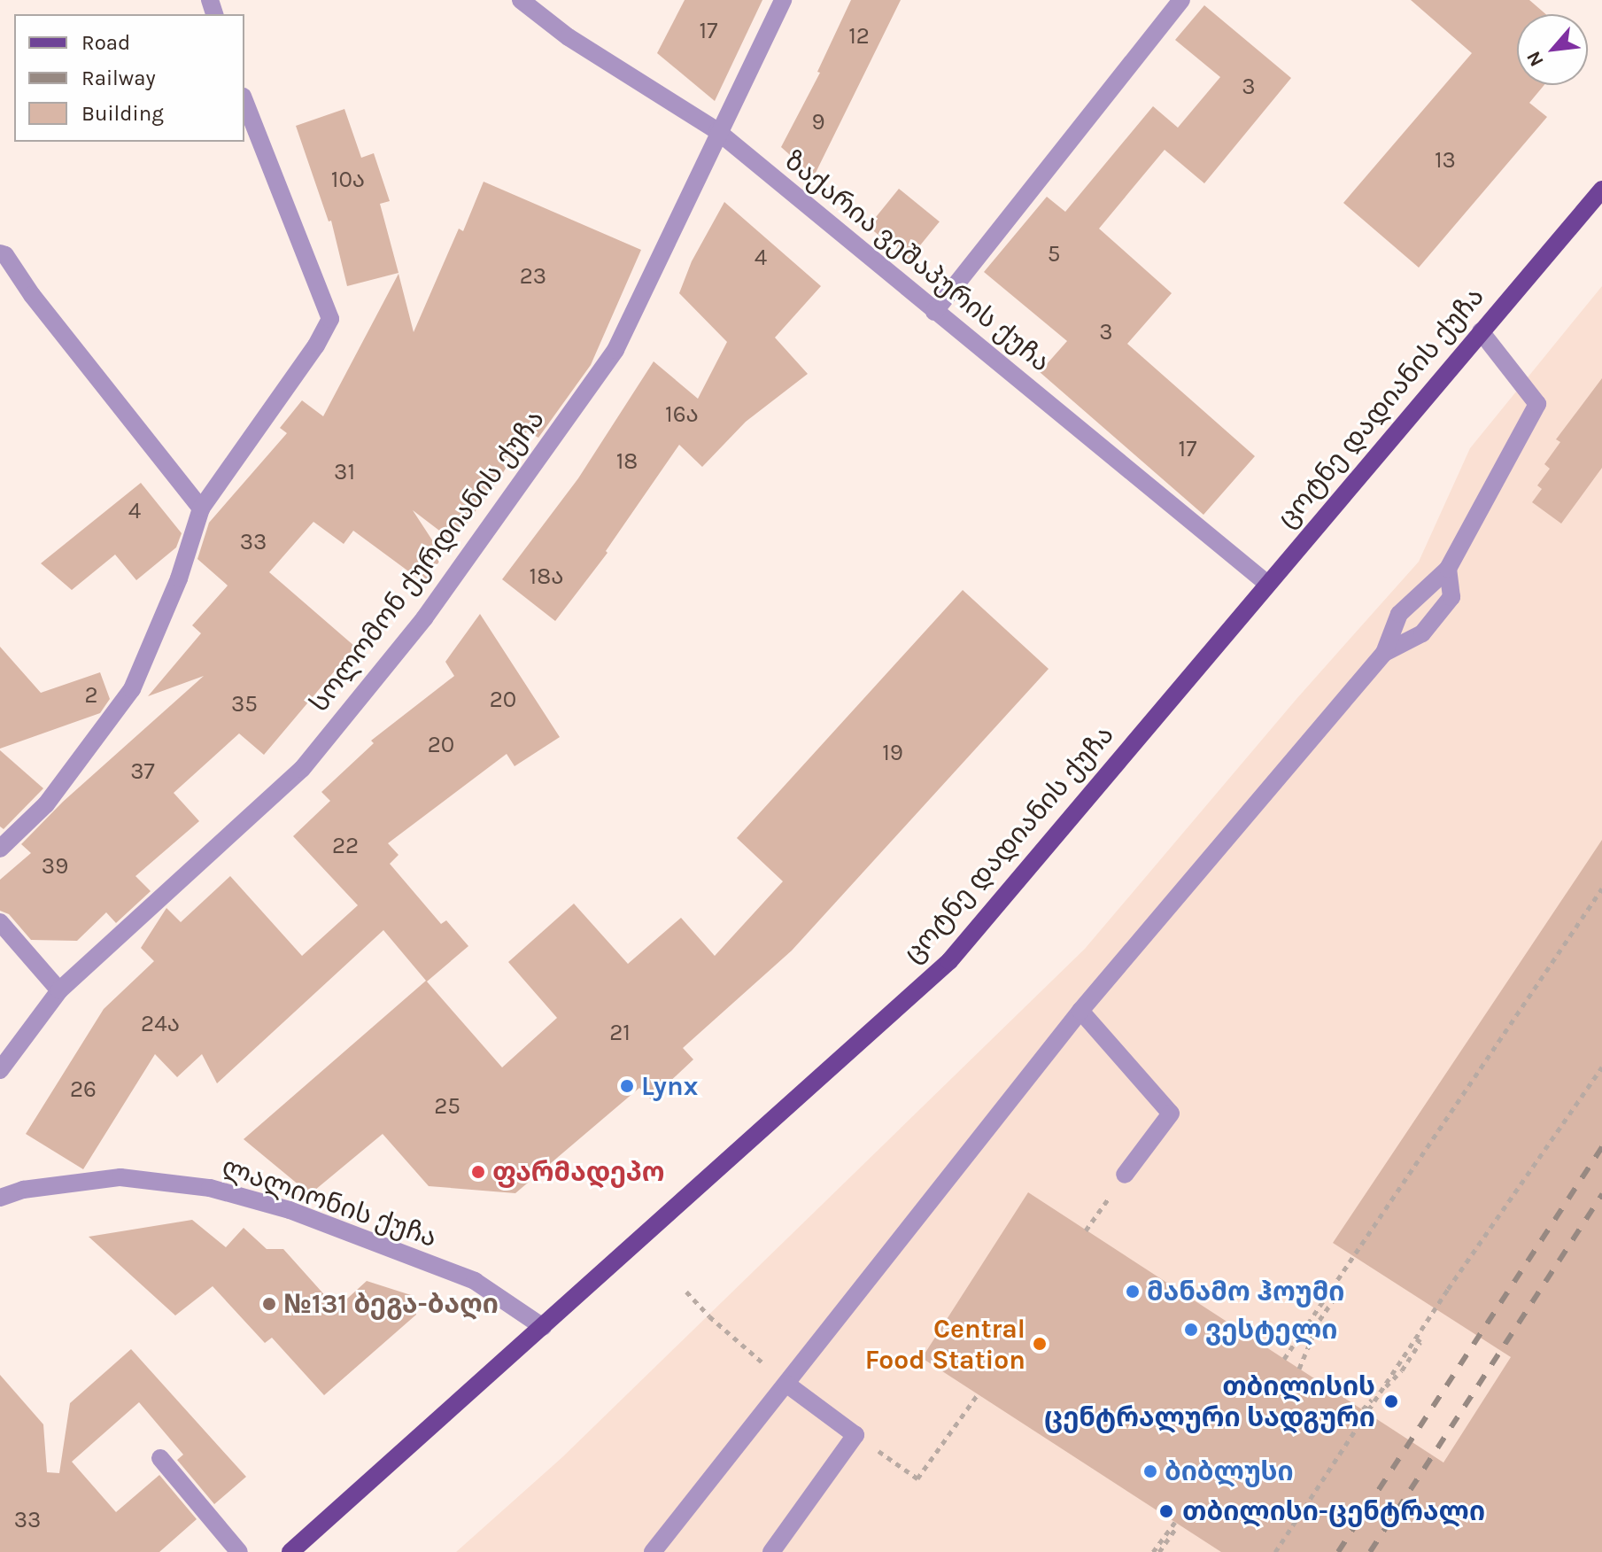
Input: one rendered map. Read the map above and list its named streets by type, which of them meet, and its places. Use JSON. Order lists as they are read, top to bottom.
{
  "streets": {
    "main road": ["ცოტნე დადიანის ქუჩა"],
    "street": ["ზაქარია ვეშაპურის ქუჩა", "სოლომონ ქურდიანის ქუჩა", "ლალიონის ქუჩა"]
  },
  "crossings": [
    ["ზაქარია ვეშაპურის ქუჩა", "ცოტნე დადიანის ქუჩა"],
    ["ზაქარია ვეშაპურის ქუჩა", "სოლომონ ქურდიანის ქუჩა"],
    ["ცოტნე დადიანის ქუჩა", "ლალიონის ქუჩა"]
  ],
  "places": [
    "Lynx",
    "ფარმადეპო",
    "მანამო ჰოუმი",
    "№131 ბეგა-ბაღი",
    "ვესტელი",
    "Central Food Station",
    "თბილისის ცენტრალური სადგური",
    "ბიბლუსი",
    "თბილისი-ცენტრალი"
  ],
  "house_numbers": [
    "17",
    "12",
    "3",
    "9",
    "13",
    "10ა",
    "5",
    "4",
    "23",
    "3",
    "16ა",
    "17",
    "18",
    "31",
    "4",
    "33",
    "18ა",
    "2",
    "20",
    "35",
    "20",
    "19",
    "37",
    "22",
    "39",
    "24ა",
    "21",
    "26",
    "25",
    "33"
  ],
  "legend": ["Road", "Railway", "Building"],
  "north": "bottom left"
}
